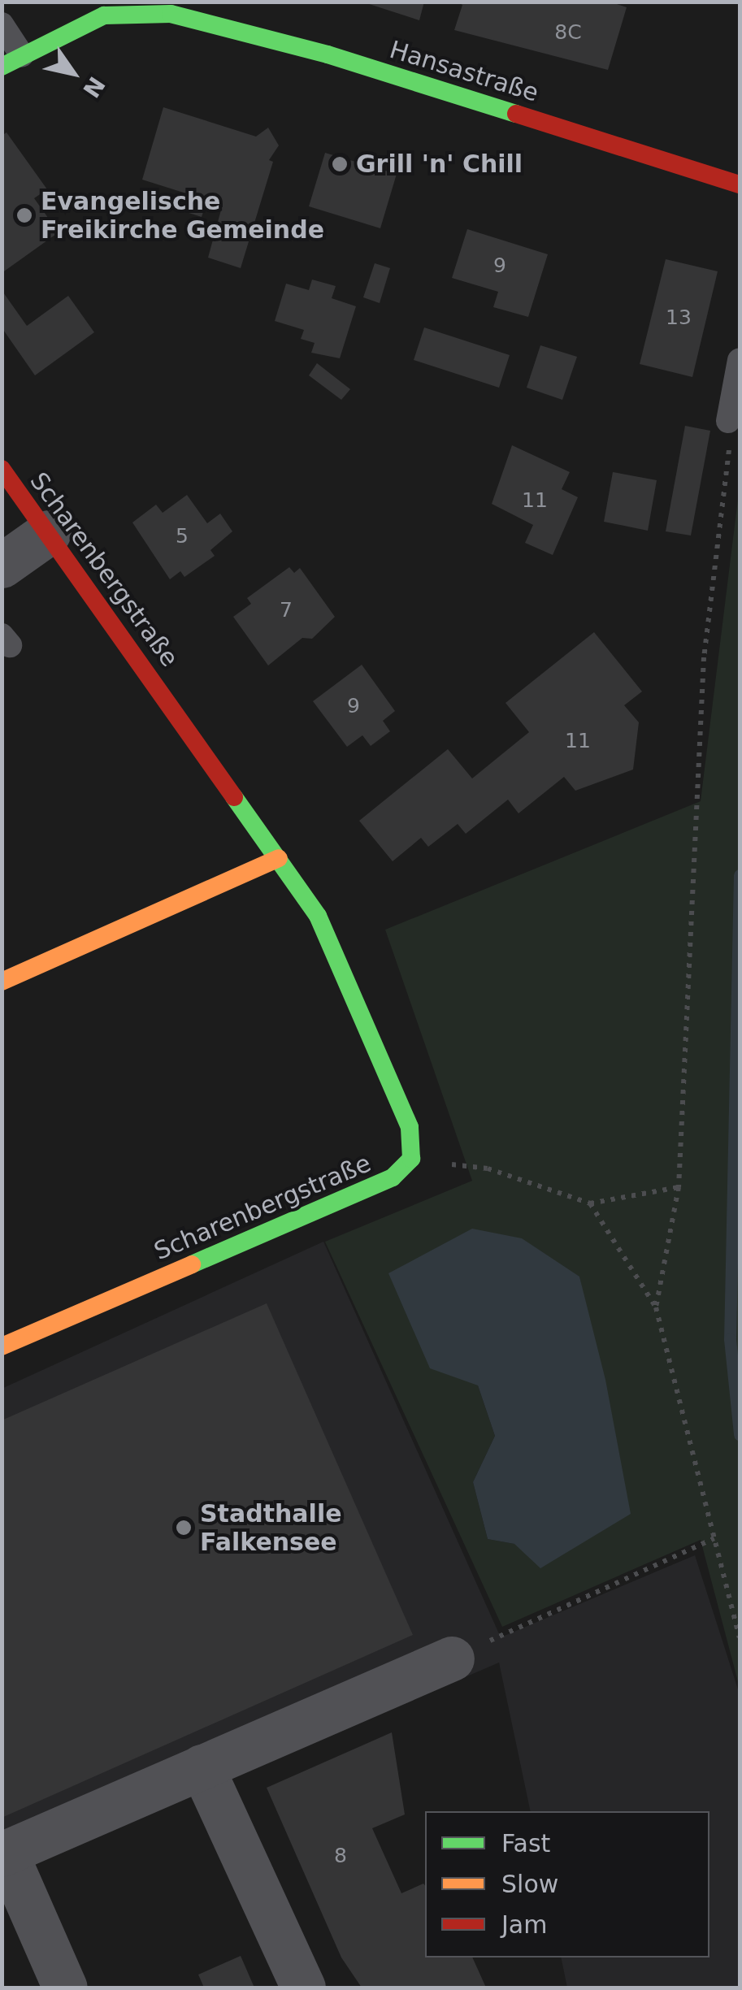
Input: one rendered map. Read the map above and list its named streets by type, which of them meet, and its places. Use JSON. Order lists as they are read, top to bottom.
{
  "streets": {
    "street": ["Hansastraße", "Scharenbergstraße"]
  },
  "places": ["Grill 'n' Chill", "Evangelische Freikirche Gemeinde", "Stadthalle Falkensee"],
  "house_numbers": [
    "8C",
    "9",
    "13",
    "11",
    "5",
    "7",
    "9",
    "11",
    "8"
  ],
  "legend": ["Fast", "Slow", "Jam"],
  "north": "bottom right"
}
